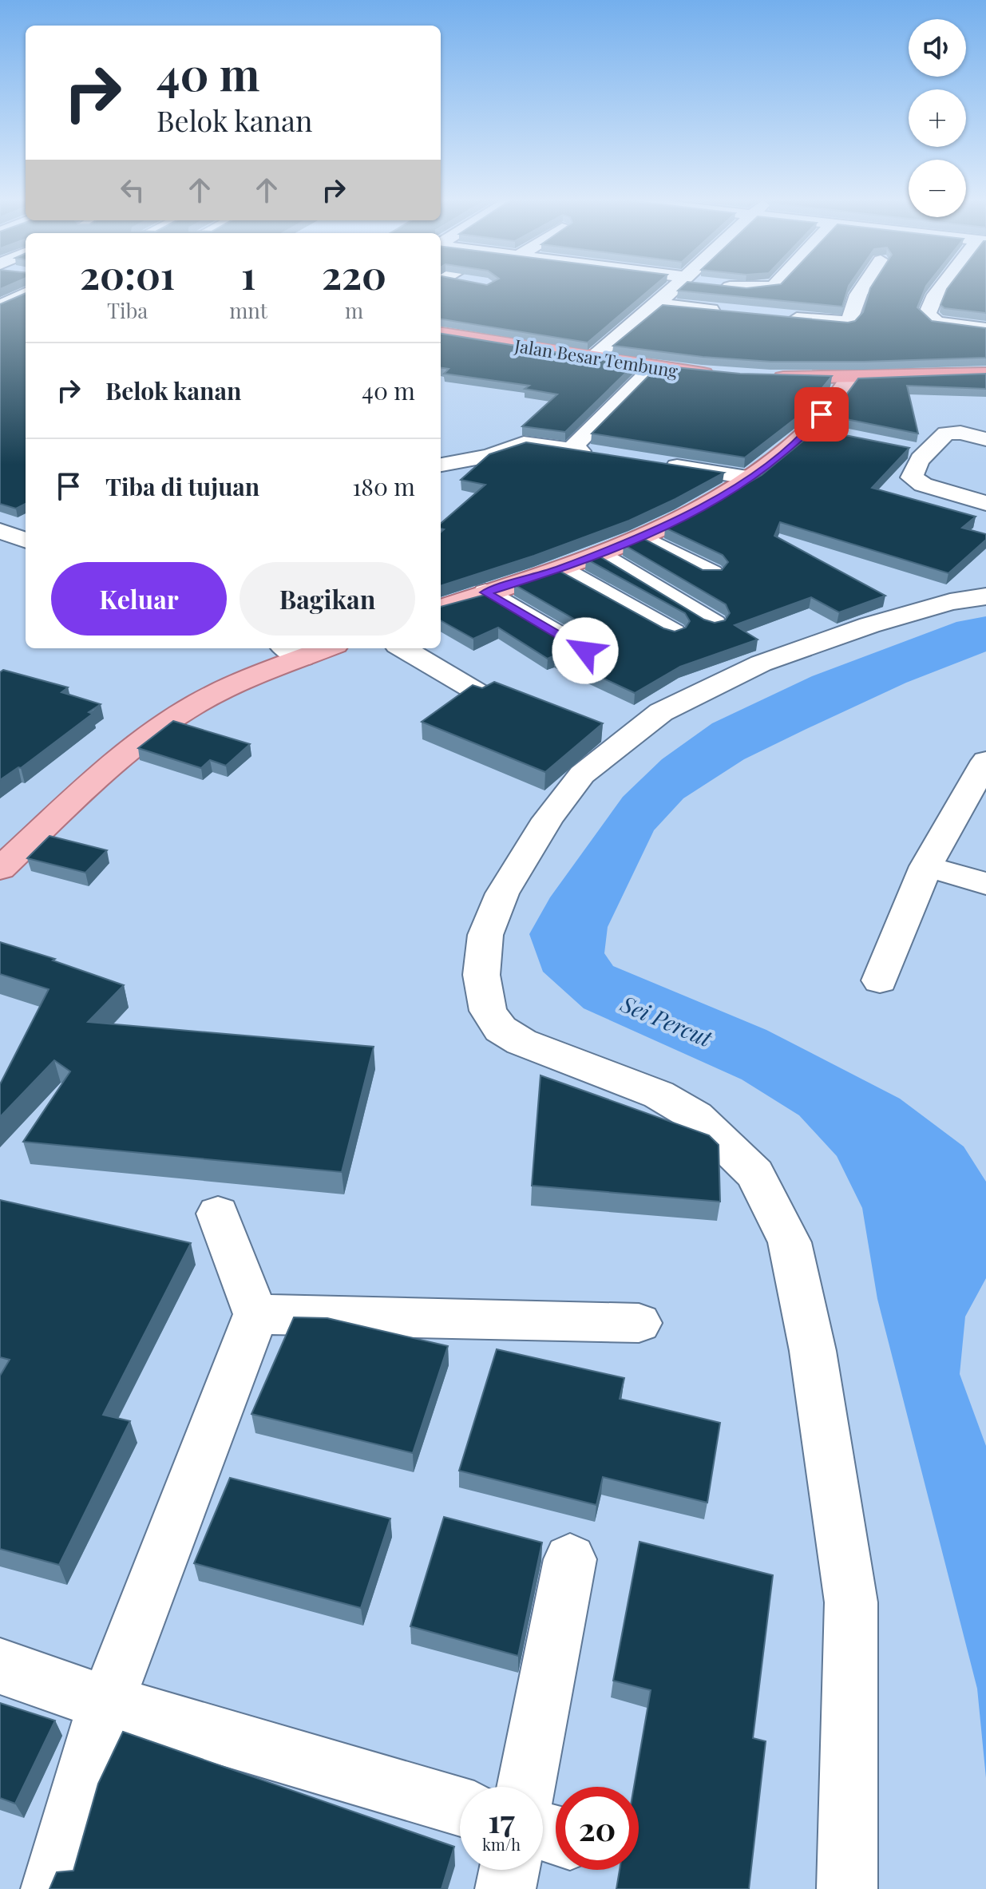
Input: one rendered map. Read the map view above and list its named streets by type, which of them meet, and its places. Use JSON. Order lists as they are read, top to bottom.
{
  "streets": {
    "highway": ["Jalan Besar Tembung"]
  },
  "water": ["Sei Percut"],
  "page": {
    "map_buttons": ["+", "−"],
    "turn": ["40 m", "Belok kanan"],
    "eta": [
      "20:01",
      "Tiba",
      "1",
      "mnt",
      "220",
      "m"
    ],
    "list": [
      {
        "name": "Belok kanan",
        "value": "40 m"
      },
      {
        "name": "Tiba di tujuan",
        "value": "180 m"
      }
    ],
    "buttons": ["Keluar", "Bagikan"],
    "speed": "17 km/h",
    "limit": "20"
  }
}
